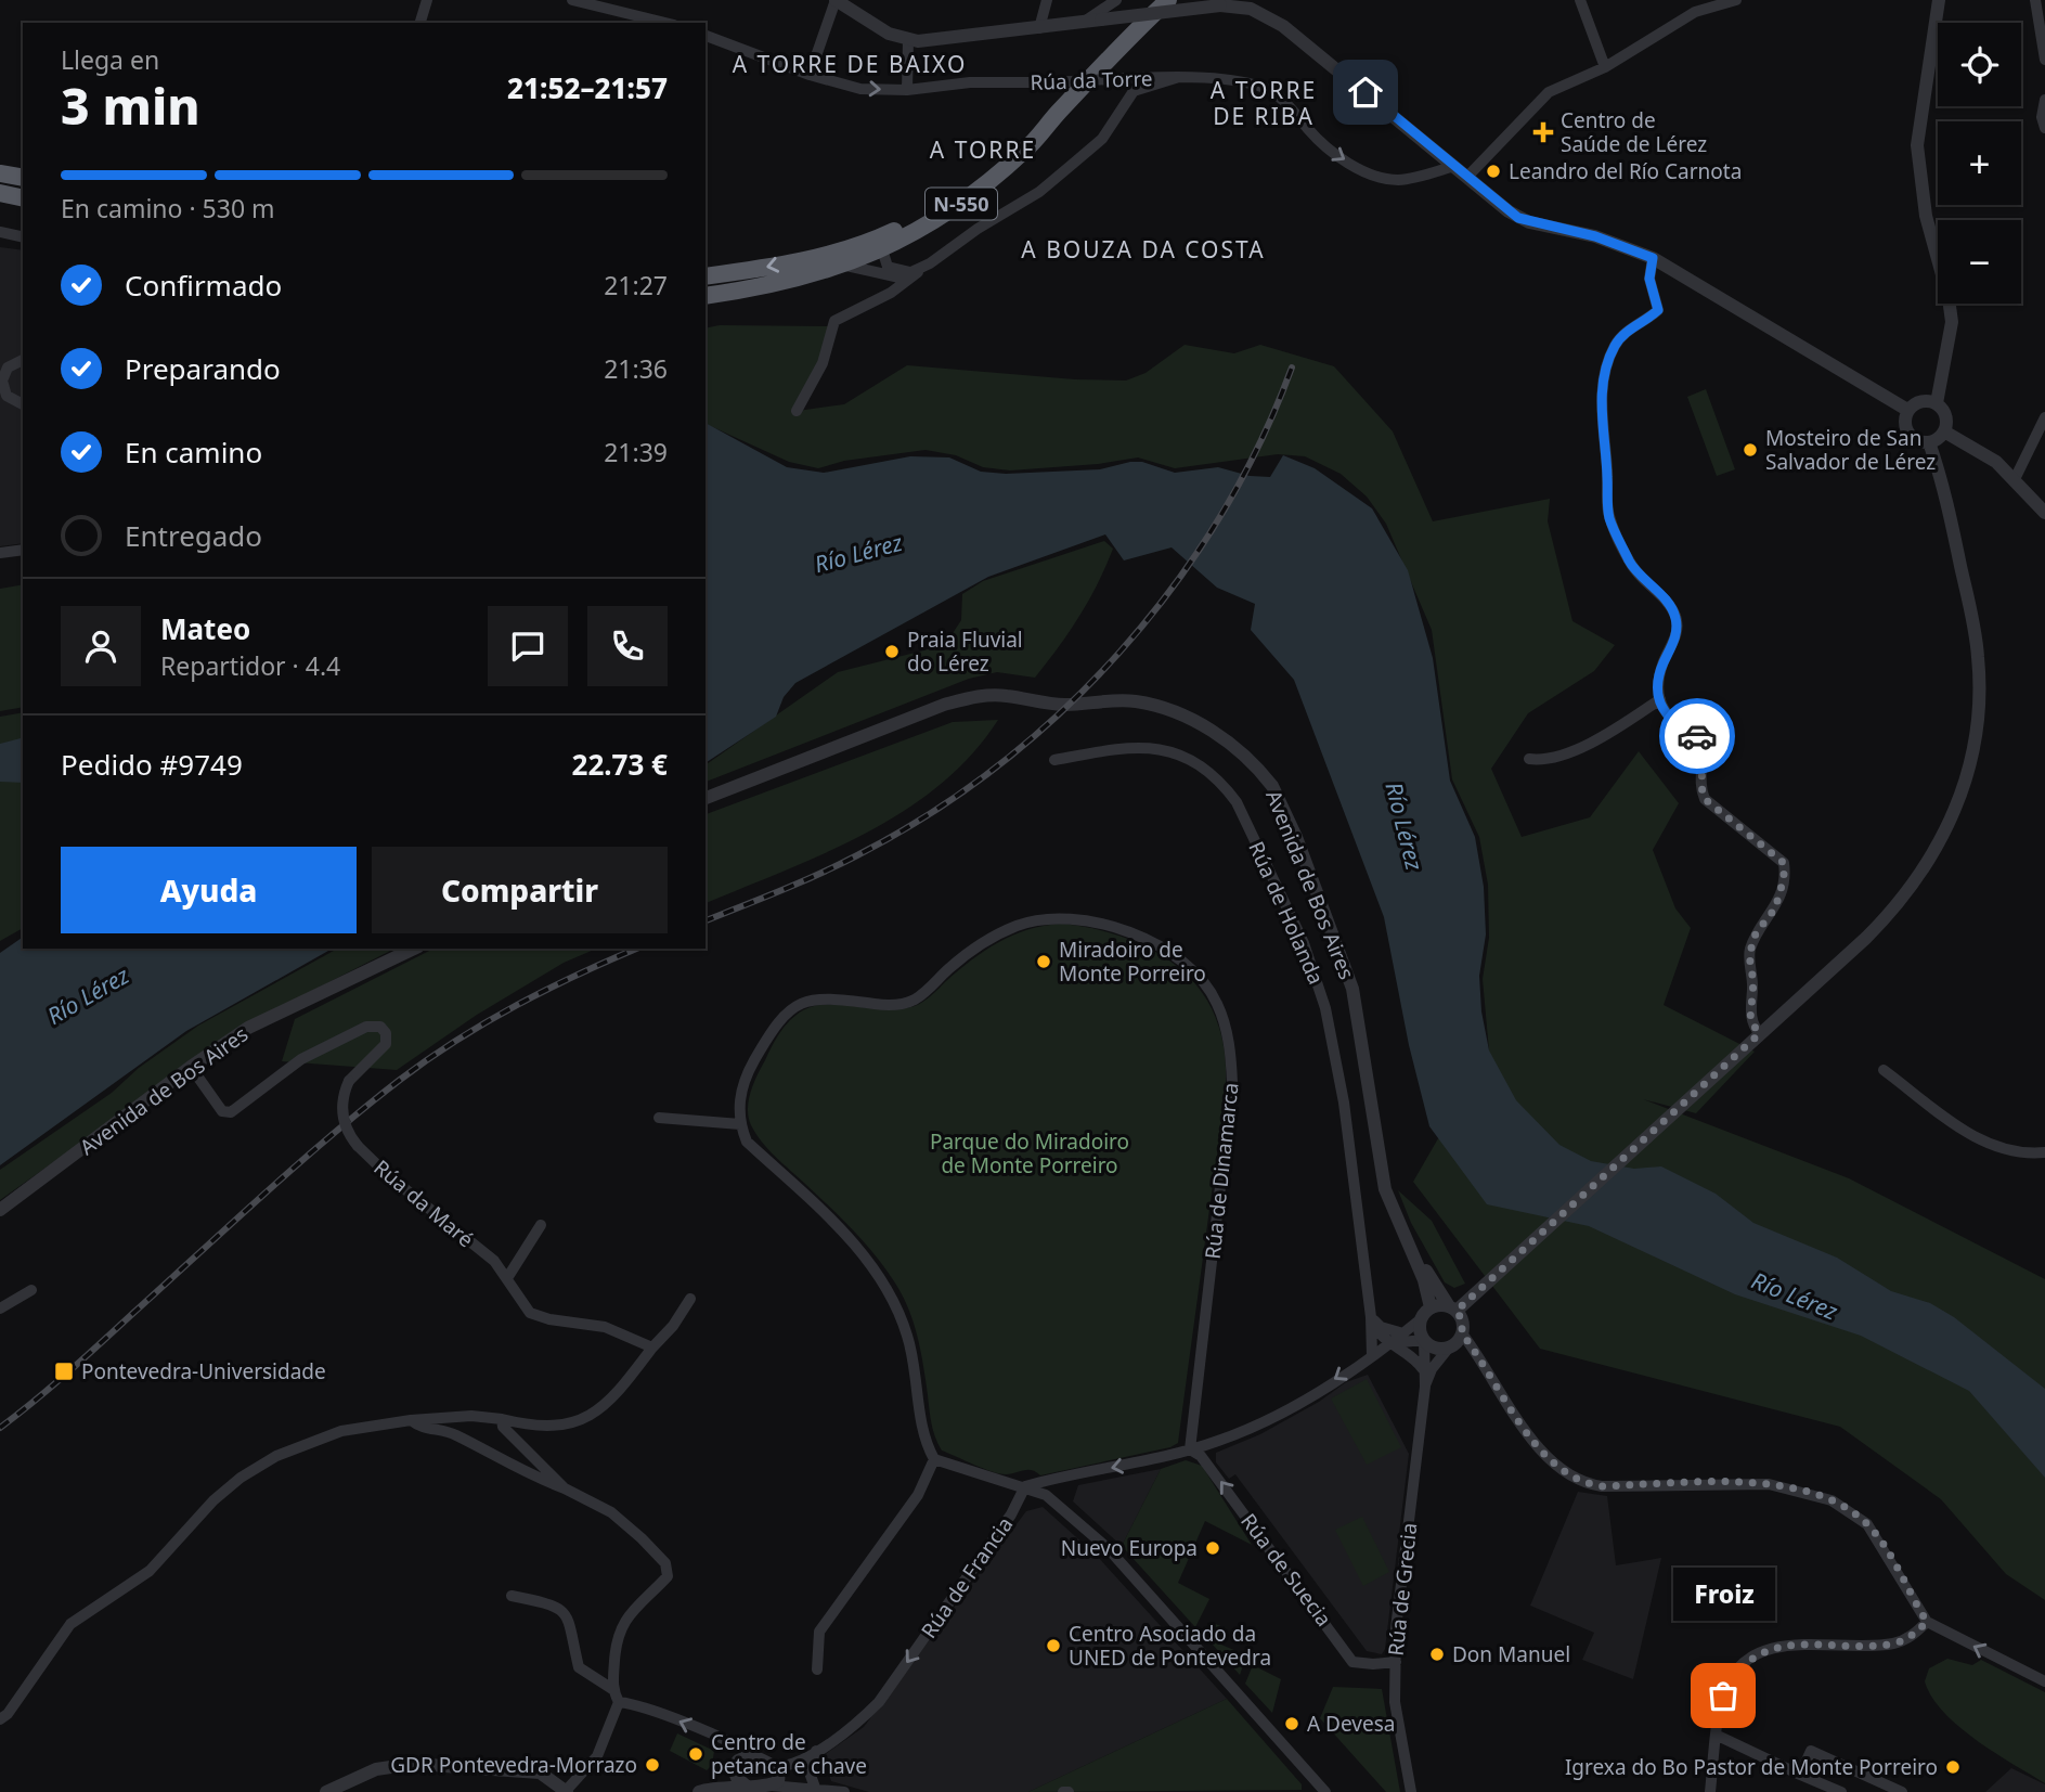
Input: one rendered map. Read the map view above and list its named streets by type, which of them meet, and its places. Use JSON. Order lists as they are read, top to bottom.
{
  "streets": {
    "highway": ["N-550"],
    "street": [
      "Rúa da Torre",
      "Avenida de Bos Aires",
      "Rúa de Holanda",
      "Rúa de Dinamarca",
      "Rúa da Maré",
      "Rúa de Suecia",
      "Rúa de Francia",
      "Rúa de Grecia"
    ]
  },
  "crossings": [
    ["Avenida de Bos Aires", "Rúa da Maré"],
    ["Avenida de Bos Aires", "Rúa de Grecia"],
    ["Rúa de Holanda", "Rúa de Grecia"],
    ["Rúa de Dinamarca", "Rúa de Suecia"],
    ["Rúa de Suecia", "Rúa de Grecia"]
  ],
  "one_way": ["Rúa de Suecia"],
  "districts": [
    "A TORRE DE BAIXO",
    "A TORRE DE RIBA",
    "A TORRE",
    "A BOUZA DA COSTA"
  ],
  "water": ["Río Lérez"],
  "parks": ["Parque do Miradoiro de Monte Porreiro"],
  "places": {
    "health": ["Centro de Saúde de Lérez"],
    "other": [
      "Leandro del Río Carnota",
      "Mosteiro de San Salvador de Lérez",
      "Praia Fluvial do Lérez",
      "Miradoiro de Monte Porreiro",
      "Nuevo Europa",
      "Centro Asociado da UNED de Pontevedra",
      "Don Manuel",
      "Froiz",
      "A Devesa",
      "Centro de petanca e chave",
      "GDR Pontevedra-Morrazo",
      "Igrexa do Bo Pastor de Monte Porreiro"
    ],
    "transit": ["Pontevedra-Universidade"]
  },
  "page": {
    "map_buttons": ["+", "−"],
    "heading": ["3 min", "Llega en", "21:52–21:57"],
    "panel": [
      "Mateo",
      "Repartidor · 4.4",
      "Pedido #9749",
      "22.73 €"
    ],
    "bar": "En camino · 530 m",
    "list": [
      ["Confirmado", "21:27"],
      ["Preparando", "21:36"],
      ["En camino", "21:39"],
      "Entregado"
    ],
    "buttons": ["Ayuda", "Compartir"],
    "bubble": "Froiz"
  }
}
